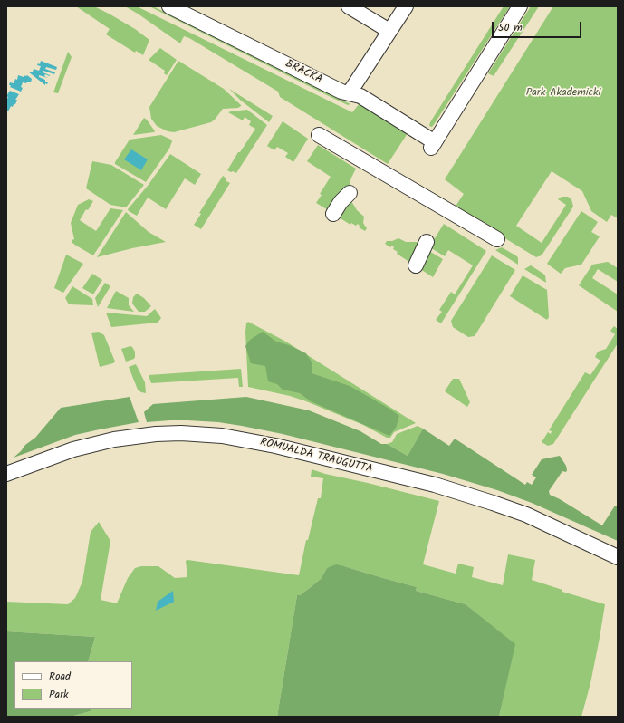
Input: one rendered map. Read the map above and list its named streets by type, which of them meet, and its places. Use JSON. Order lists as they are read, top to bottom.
{
  "streets": {
    "street": ["BRACKA", "ROMUALDA TRAUGUTTA"]
  },
  "parks": ["Park Akademicki"],
  "legend": ["Road", "Park"],
  "scale_bar": "50 m"
}
